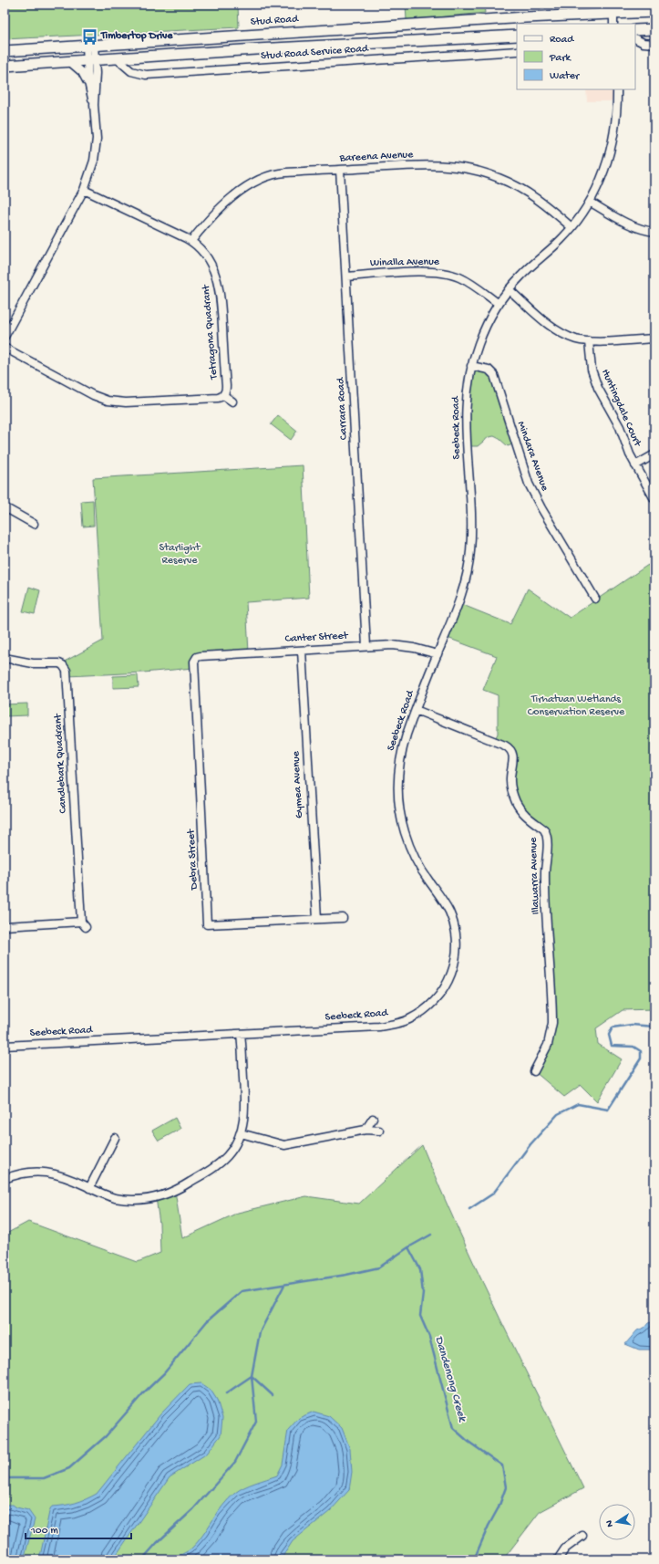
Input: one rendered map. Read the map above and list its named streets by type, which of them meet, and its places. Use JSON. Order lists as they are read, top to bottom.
{
  "streets": {
    "highway": ["Stud Road"],
    "street": [
      "Stud Road Service Road",
      "Bareena Avenue",
      "Winalla Avenue",
      "Tetragona Quadrant",
      "Huntingdale Court",
      "Carrara Road",
      "Seebeck Road",
      "Mindara Avenue",
      "Canter Street",
      "Candlebark Quadrant",
      "Gymea Avenue",
      "Debra Street",
      "Illawarra Avenue"
    ]
  },
  "crossings": [
    ["Bareena Avenue", "Tetragona Quadrant"],
    ["Bareena Avenue", "Carrara Road"],
    ["Bareena Avenue", "Seebeck Road"],
    ["Winalla Avenue", "Carrara Road"],
    ["Winalla Avenue", "Seebeck Road"],
    ["Carrara Road", "Canter Street"],
    ["Seebeck Road", "Mindara Avenue"],
    ["Seebeck Road", "Canter Street"],
    ["Seebeck Road", "Illawarra Avenue"],
    ["Canter Street", "Gymea Avenue"],
    ["Canter Street", "Debra Street"],
    ["Gymea Avenue", "Debra Street"]
  ],
  "water": ["Dandenong Creek"],
  "parks": ["Starlight Reserve", "Tirhatuan Wetlands Conservation Reserve"],
  "places": {
    "bus stop": ["Timbertop Drive"]
  },
  "legend": ["Road", "Park", "Water"],
  "scale_bar": "100 m",
  "north": "left"
}
